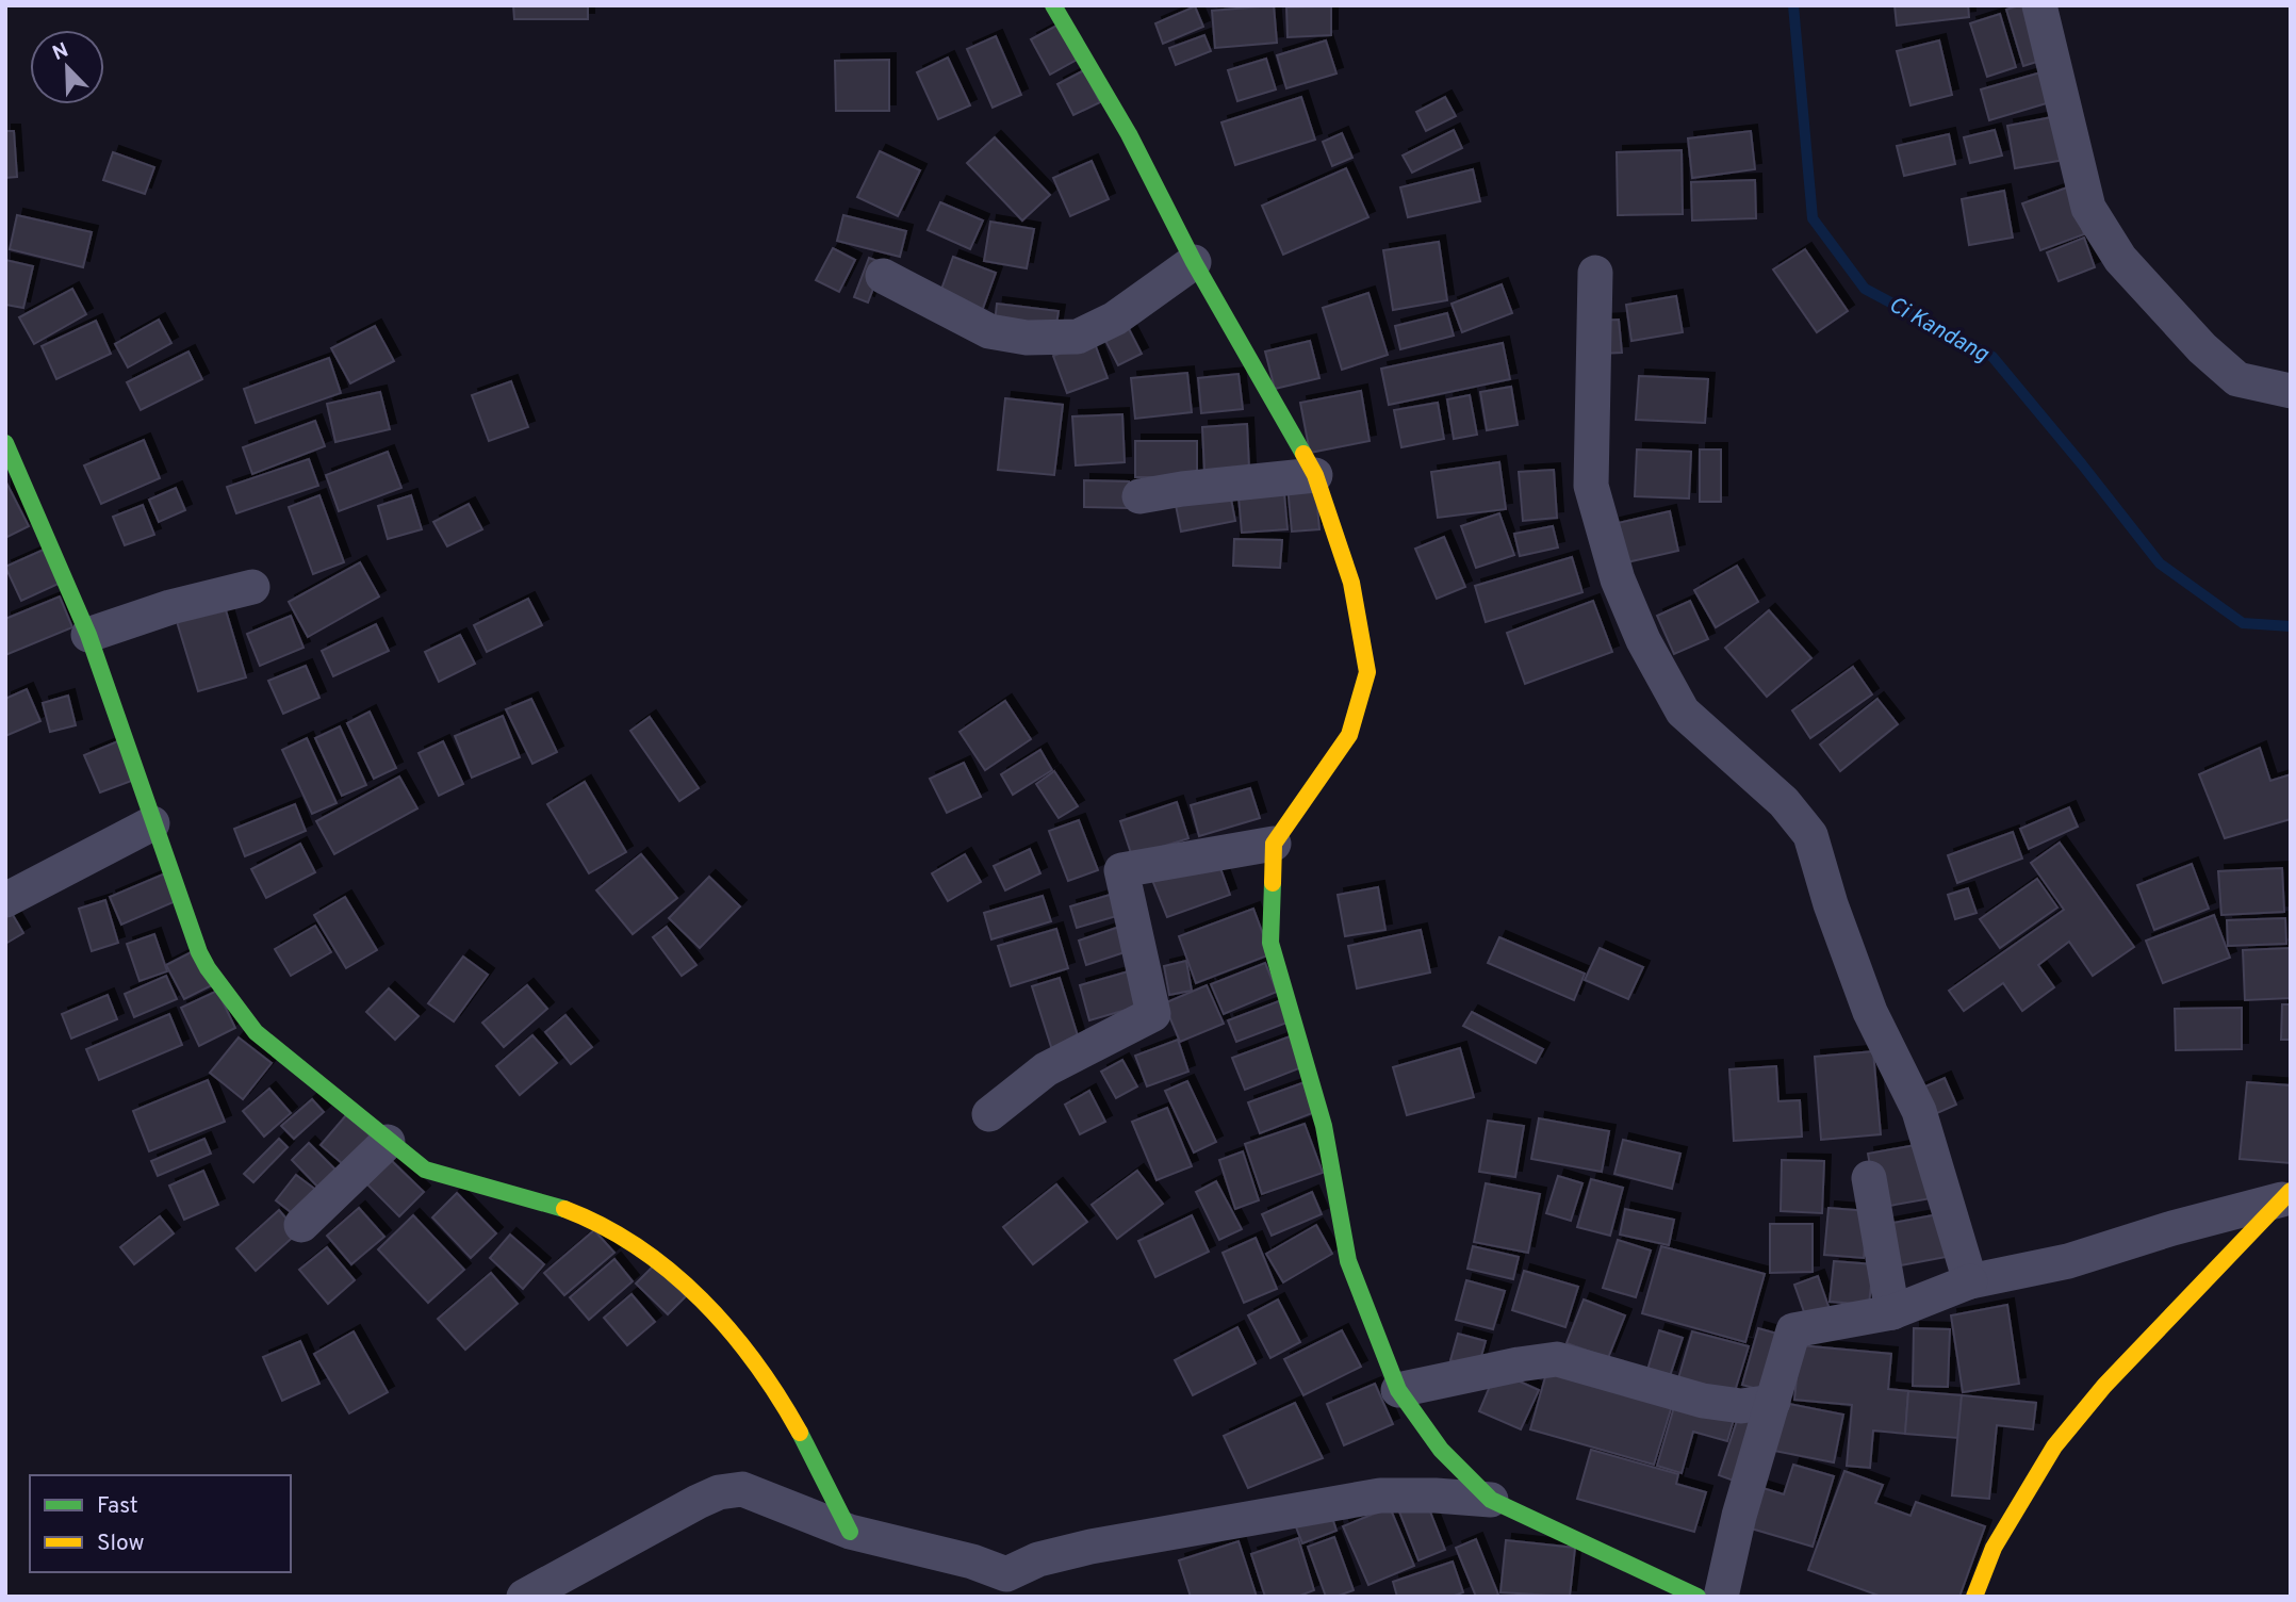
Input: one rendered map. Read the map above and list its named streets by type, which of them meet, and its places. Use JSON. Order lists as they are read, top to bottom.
{
  "water": ["Ci Kandang"],
  "legend": ["Fast", "Slow"],
  "north": "top left"
}
